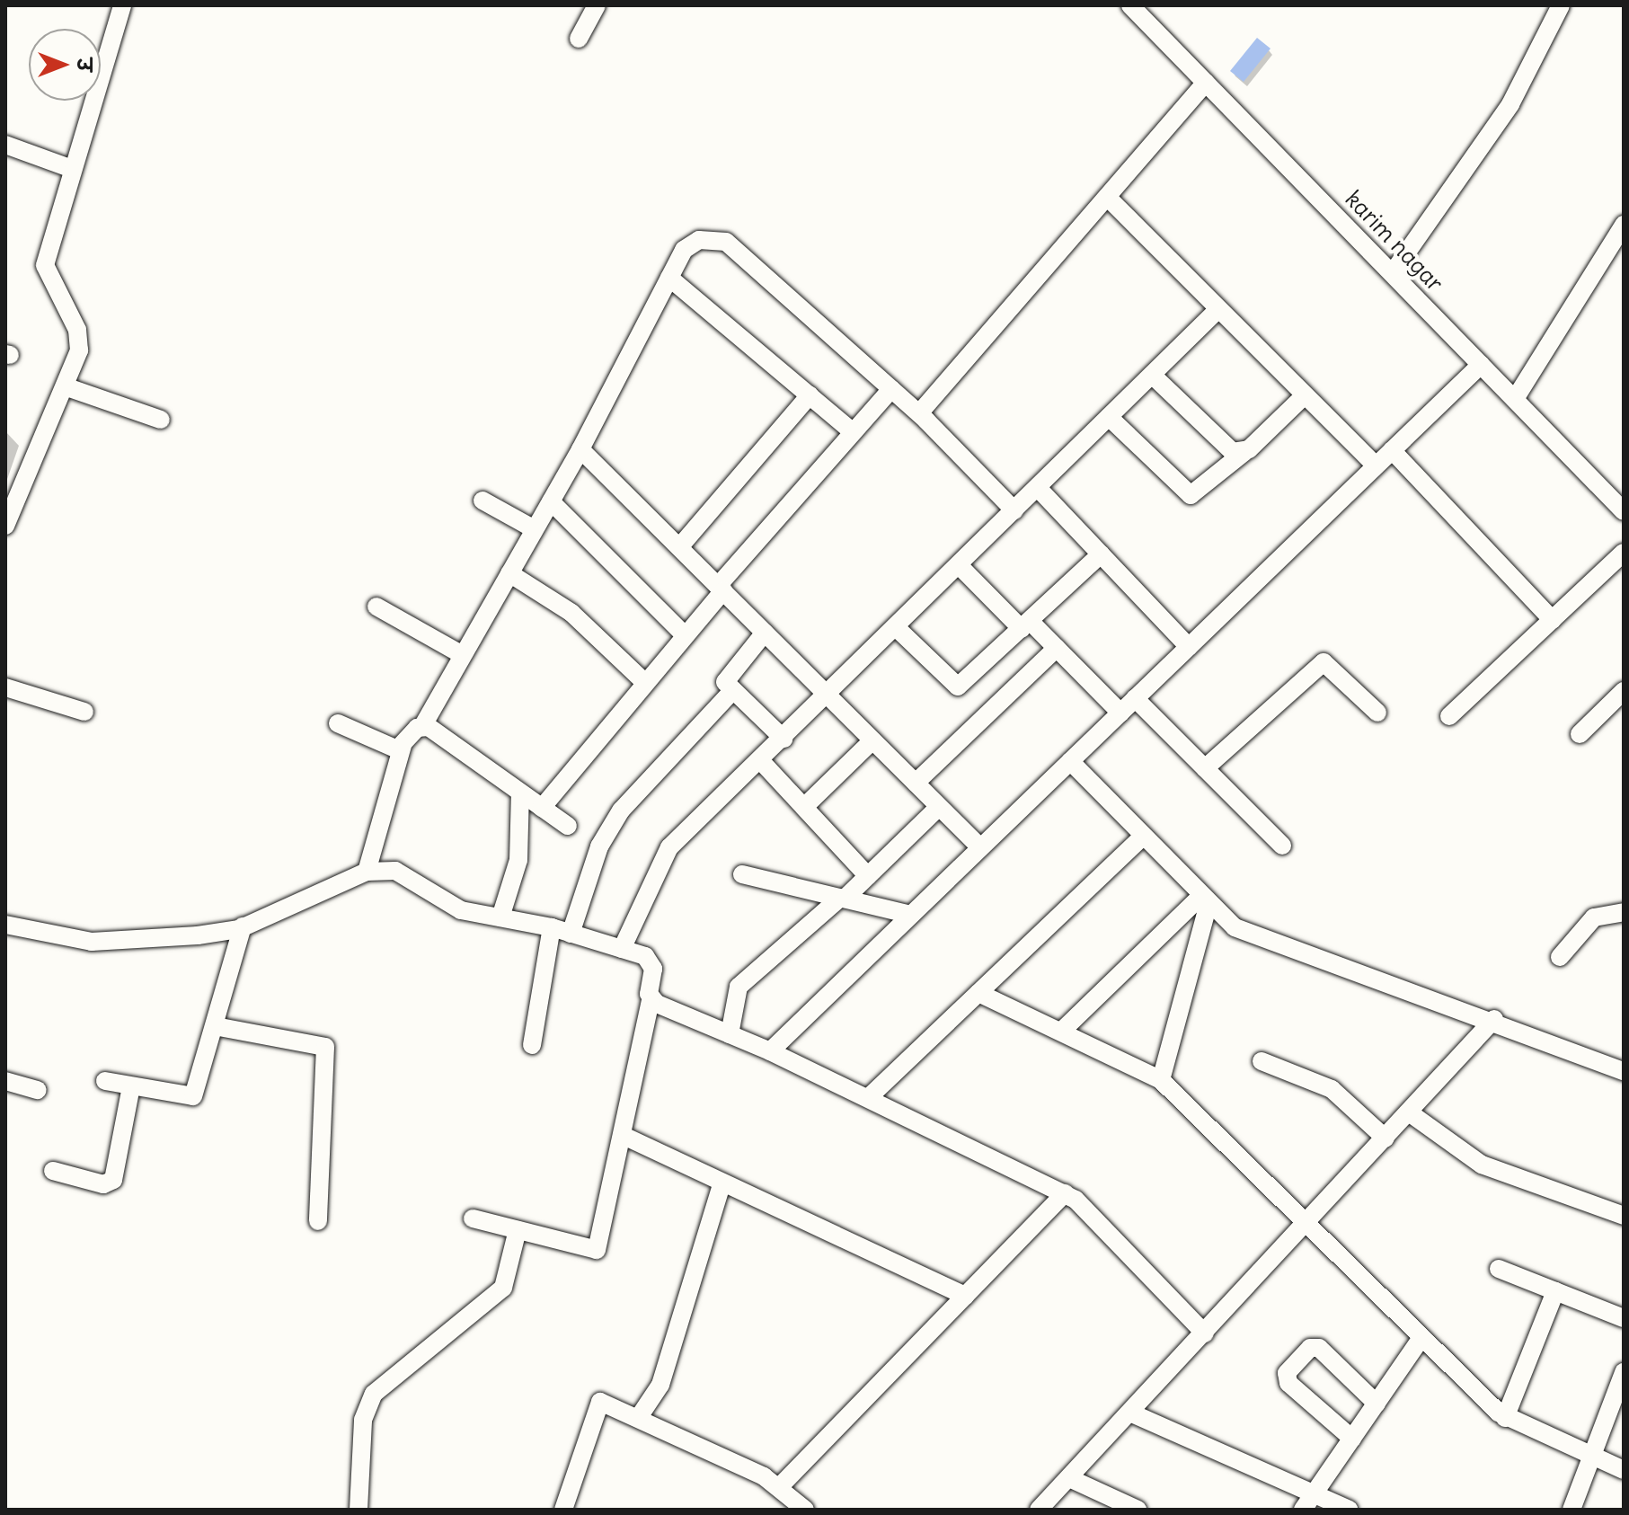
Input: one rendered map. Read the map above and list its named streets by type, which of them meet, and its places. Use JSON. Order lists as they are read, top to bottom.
{
  "streets": {
    "street": ["karim nagar"]
  },
  "north": "right"
}
